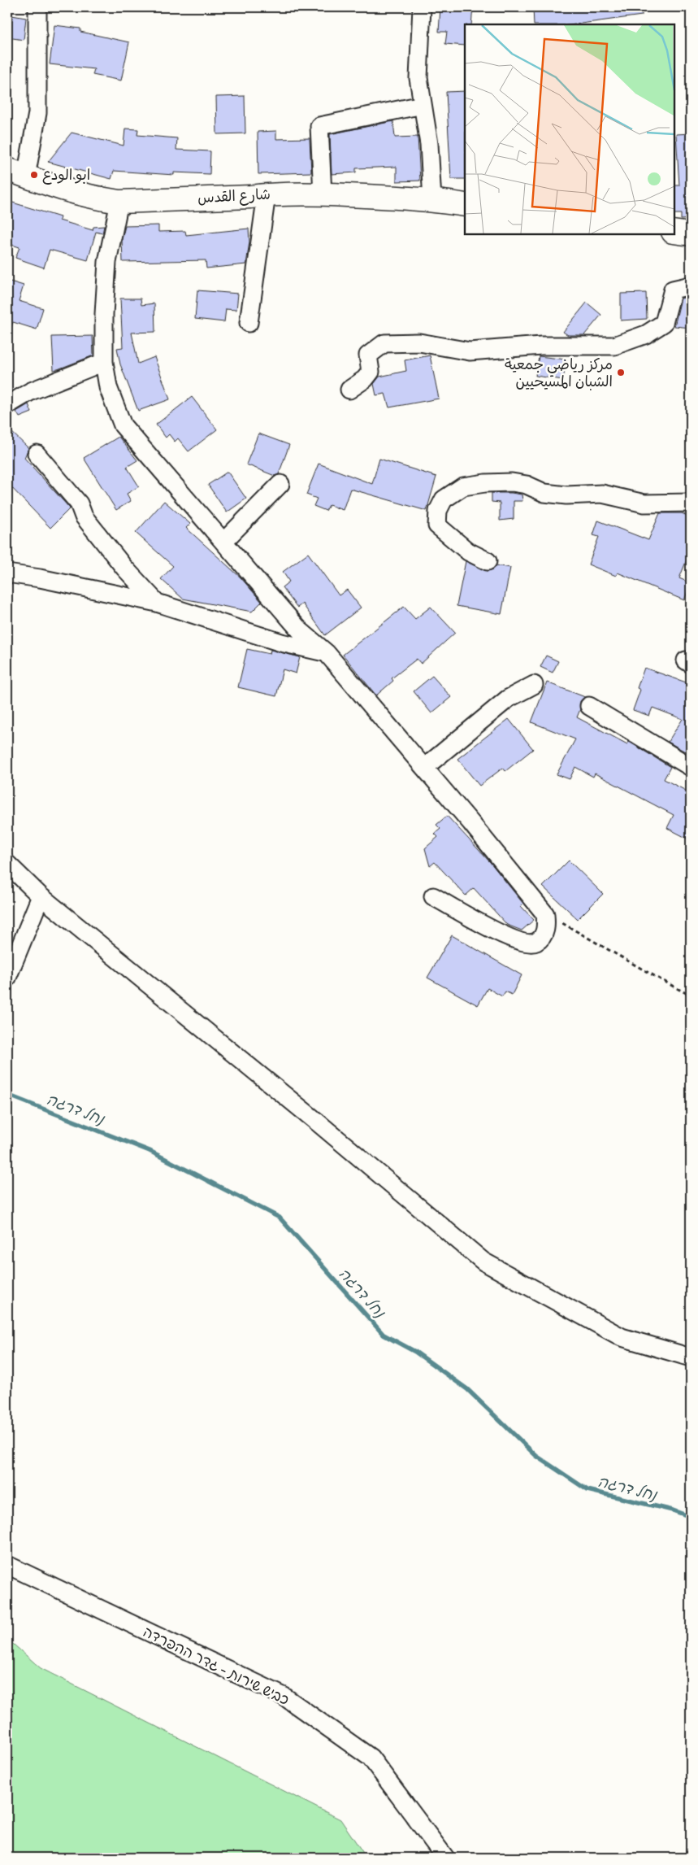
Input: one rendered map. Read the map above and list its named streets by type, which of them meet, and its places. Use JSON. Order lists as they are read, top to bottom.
{
  "streets": {
    "main road": ["شارع القدس"],
    "street": ["כביש שירות - גדר ההפרדה"]
  },
  "water": ["נחל דרגה"],
  "places": ["ابو الودع", "مركز رياضي جمعية الشبان المسيحيين"]
}
